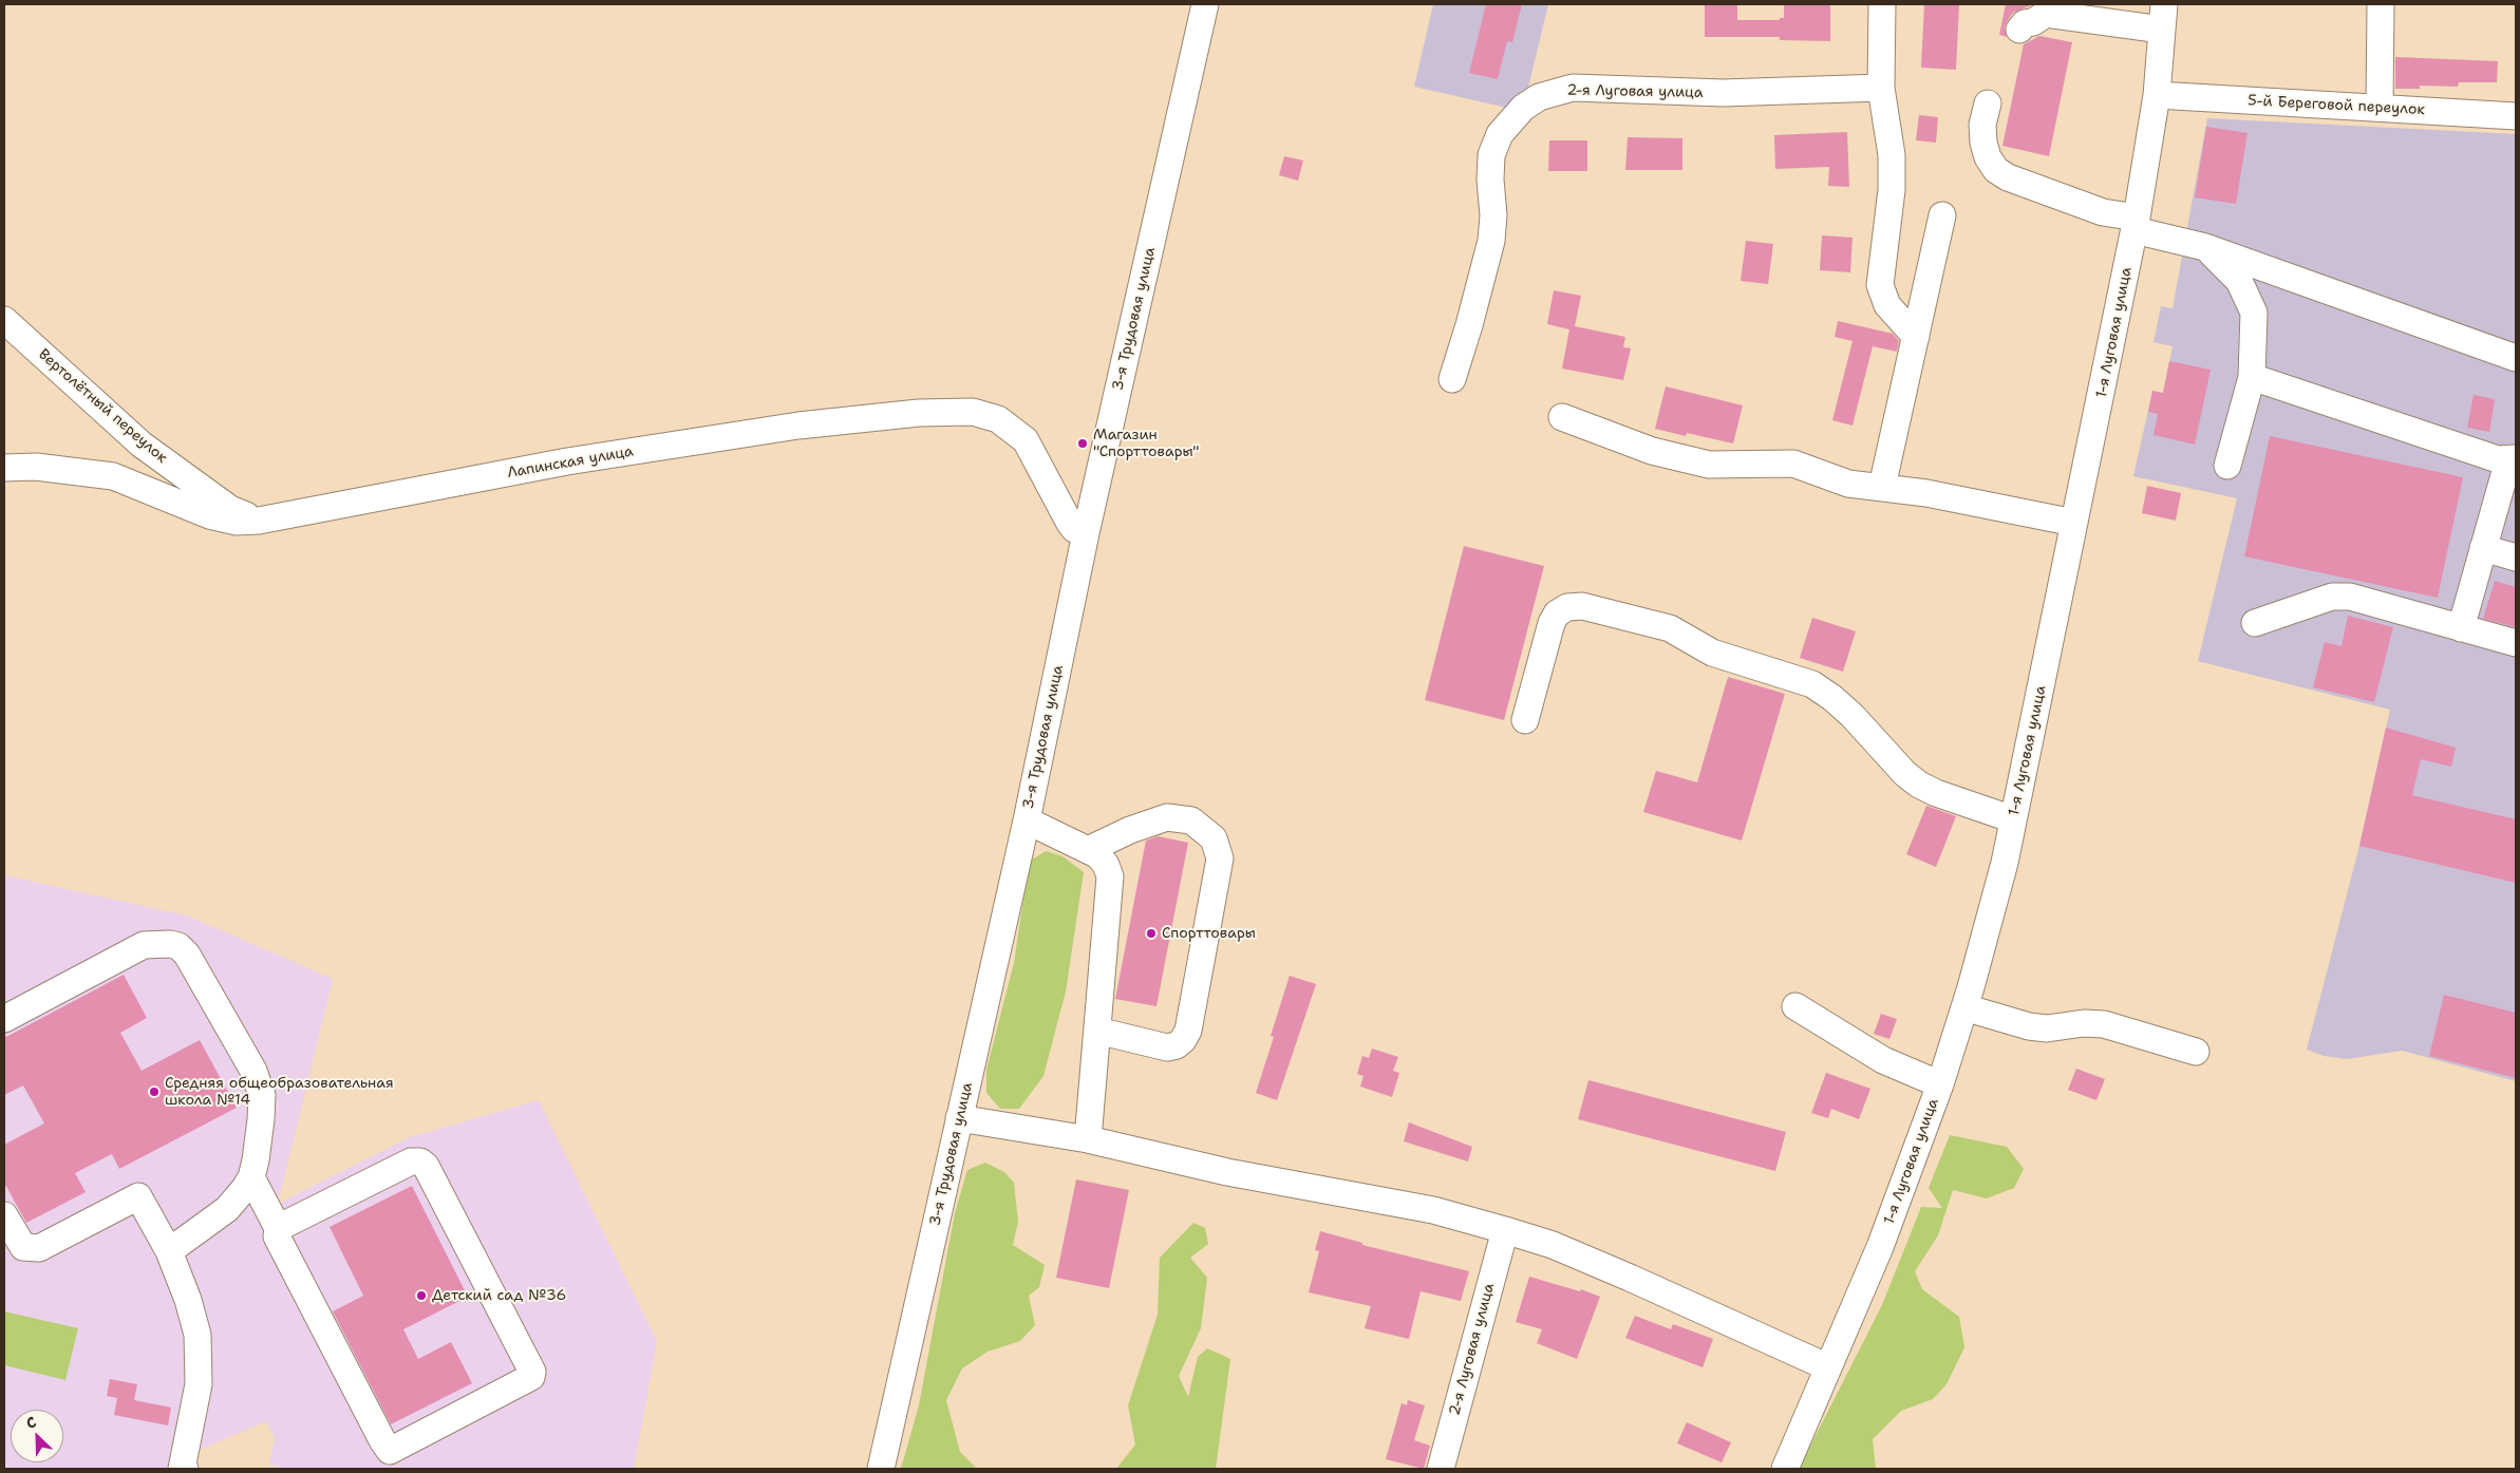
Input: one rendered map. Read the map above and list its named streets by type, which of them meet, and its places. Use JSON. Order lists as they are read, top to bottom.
{
  "streets": {
    "street": [
      "2-я Луговая улица",
      "5-й Береговой переулок",
      "3-я Трудовая улица",
      "1-я Луговая улица",
      "Вертолётный переулок",
      "Лапинская улица"
    ]
  },
  "crossings": [
    ["5-й Береговой переулок", "1-я Луговая улица"],
    ["3-я Трудовая улица", "Лапинская улица"],
    ["Вертолётный переулок", "Лапинская улица"]
  ],
  "places": [
    "Магазин \"Спорттовары\"",
    "Спорттовары",
    "Средняя общеобразовательная школа №14",
    "Детский сад №36"
  ],
  "north": "top left"
}
